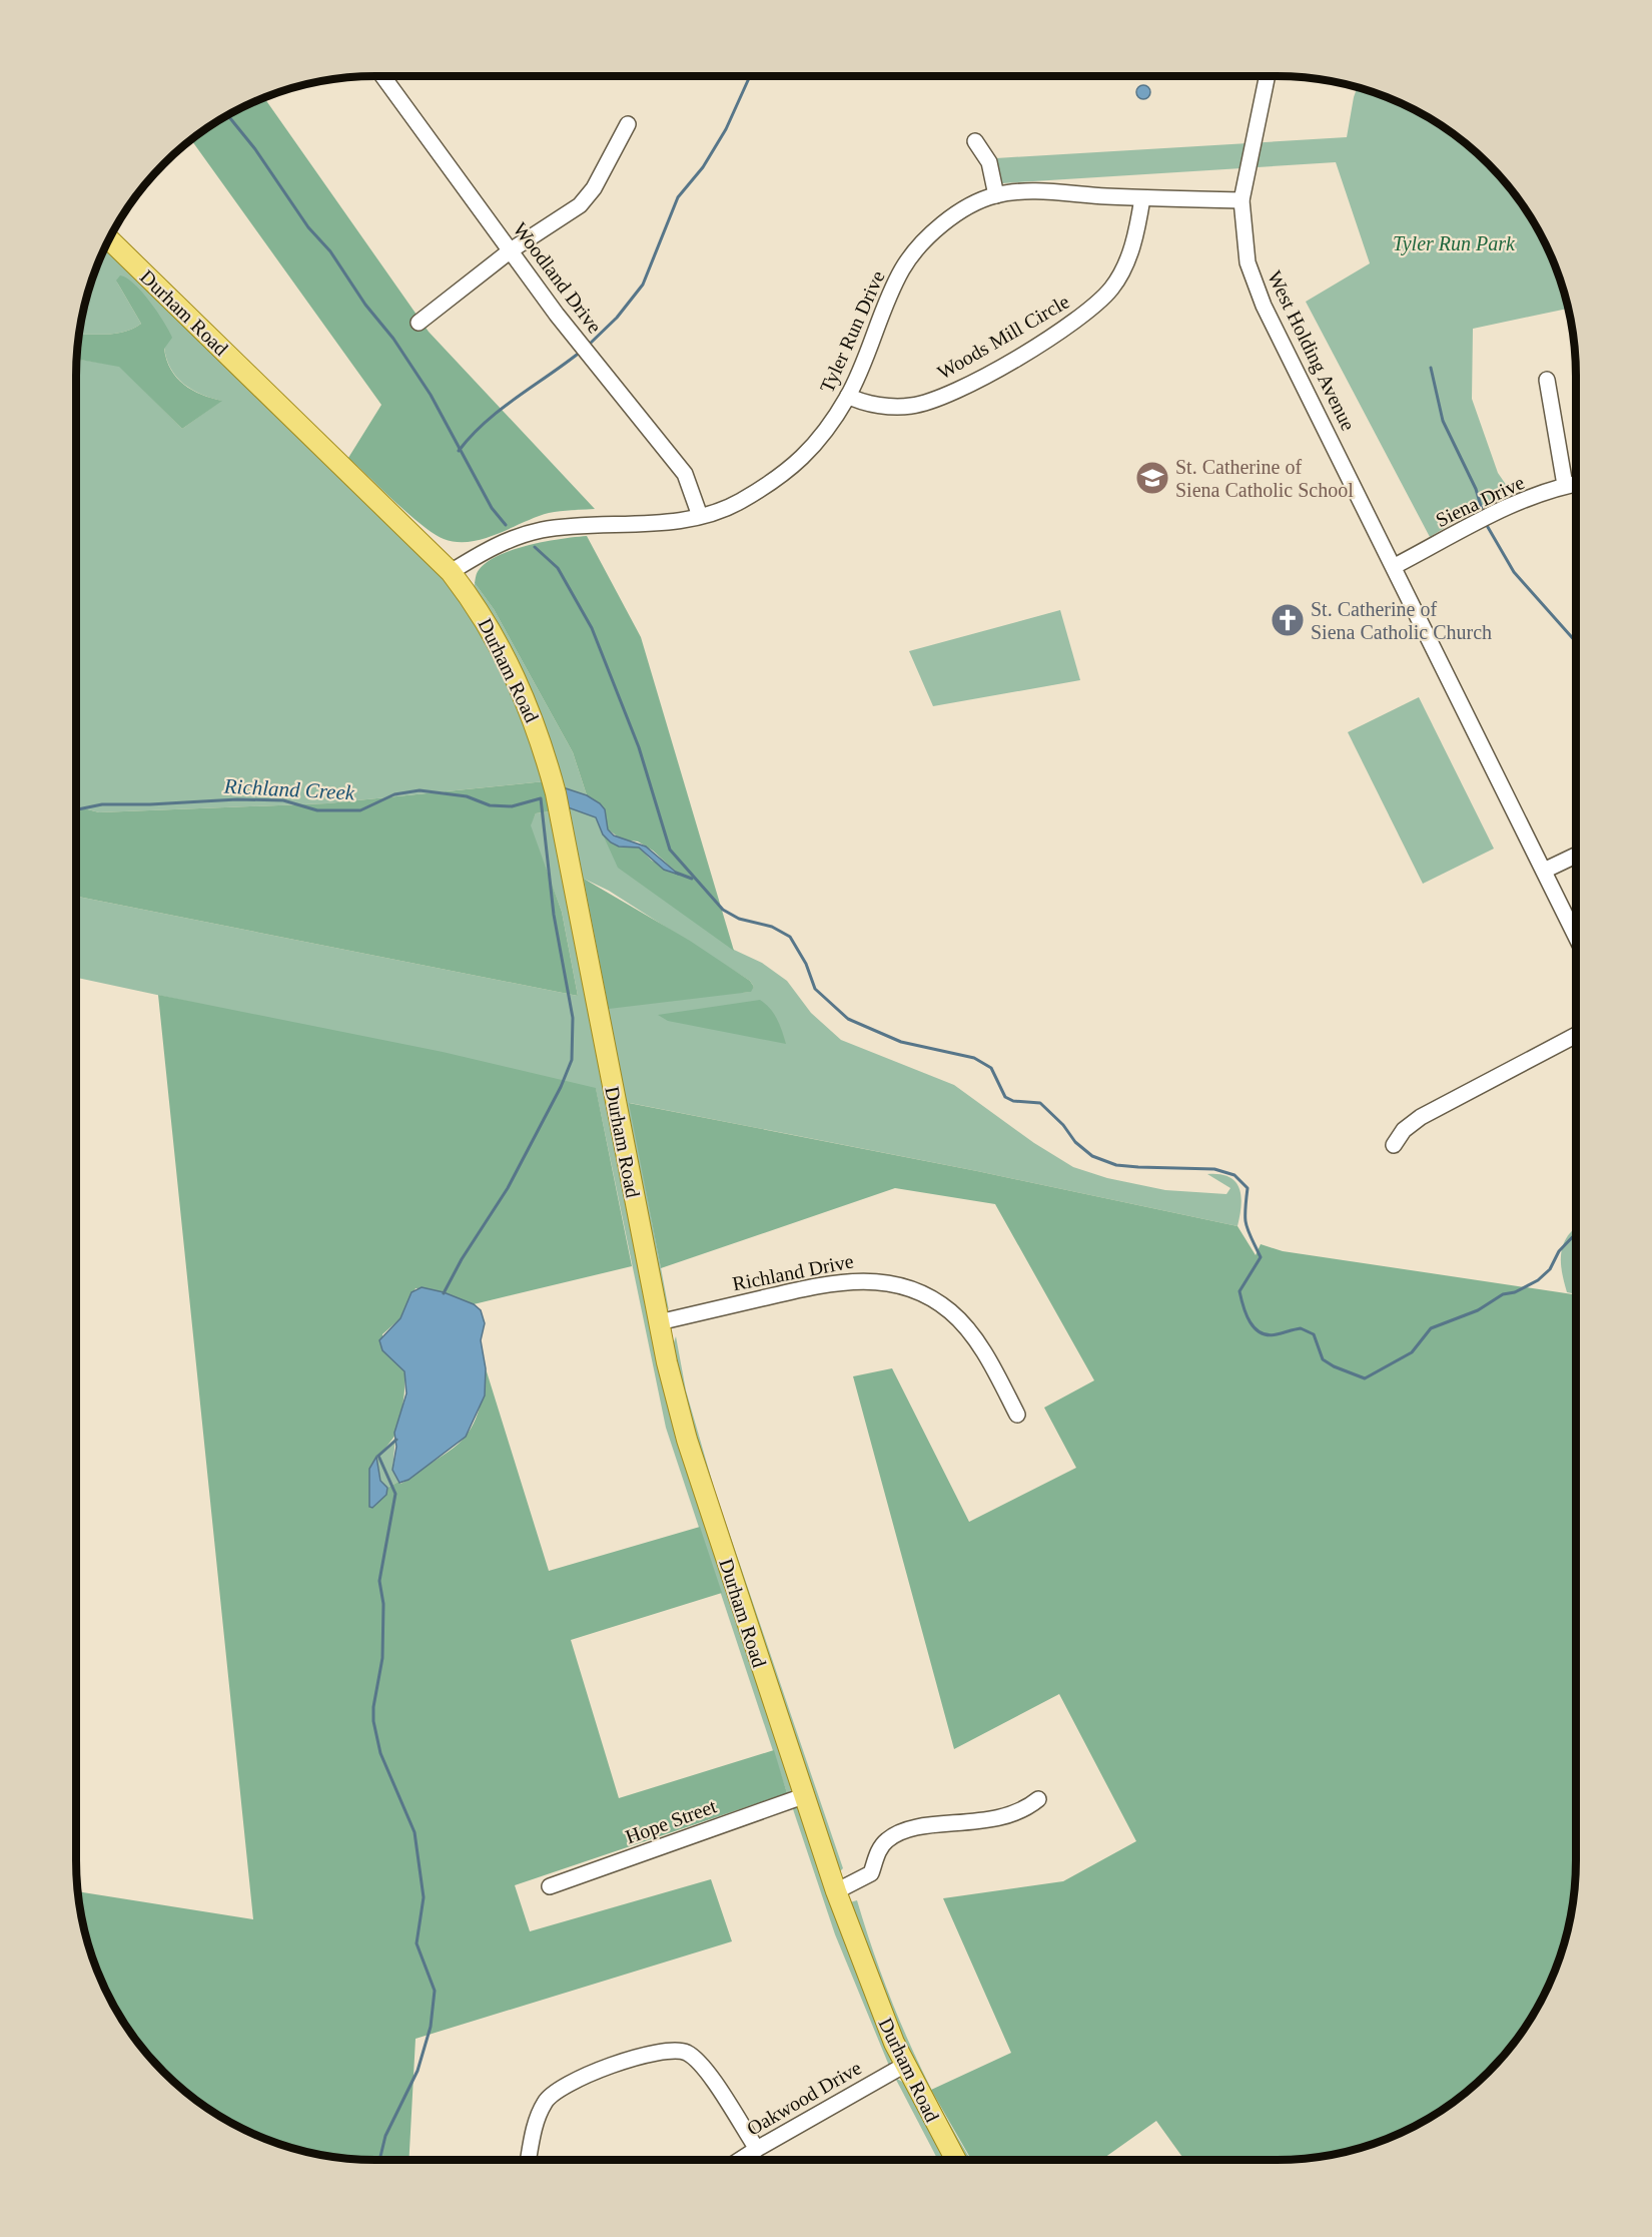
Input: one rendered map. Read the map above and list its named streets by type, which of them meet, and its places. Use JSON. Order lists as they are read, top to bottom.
{
  "streets": {
    "main road": ["Durham Road"],
    "street": [
      "Woodland Drive",
      "Tyler Run Drive",
      "Woods Mill Circle",
      "West Holding Avenue",
      "Siena Drive",
      "Richland Drive",
      "Hope Street",
      "Oakwood Drive"
    ]
  },
  "crossings": [
    ["Woodland Drive", "Tyler Run Drive"],
    ["Durham Road", "Tyler Run Drive"],
    ["Durham Road", "Richland Drive"],
    ["Durham Road", "Hope Street"],
    ["Durham Road", "Oakwood Drive"],
    ["Tyler Run Drive", "Woods Mill Circle"],
    ["Tyler Run Drive", "West Holding Avenue"],
    ["West Holding Avenue", "Siena Drive"]
  ],
  "water": ["Richland Creek"],
  "parks": ["Tyler Run Park"],
  "places": {
    "school or university": ["St. Catherine of Siena Catholic School"],
    "church": ["St. Catherine of Siena Catholic Church"]
  }
}
